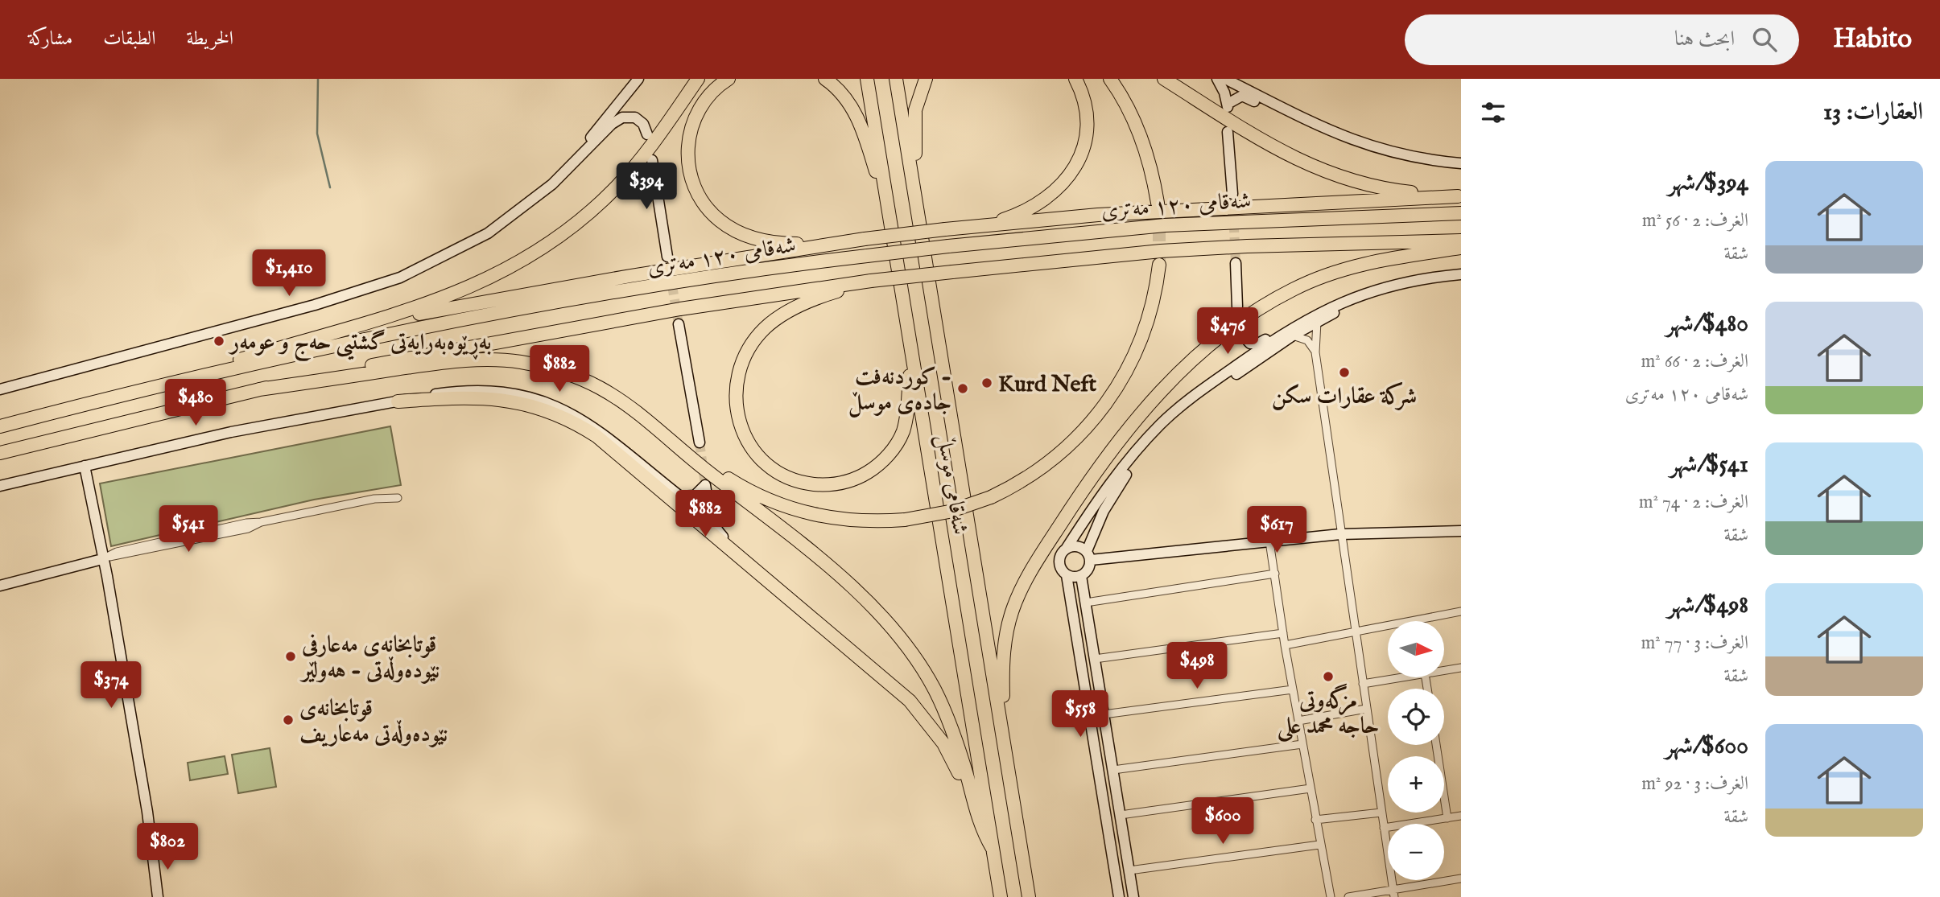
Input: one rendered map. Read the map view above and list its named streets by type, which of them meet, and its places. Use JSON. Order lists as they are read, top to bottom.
{
  "streets": {
    "highway": ["شەقامی ١٢٠ مەتری", "شەقامی موسڵ"]
  },
  "places": [
    "بەڕێوەبەرایەتی گشتیی حەج و عومەر",
    "شركة عقارات سكن",
    "Kurd Neft",
    "کوردنەفت - جادەی موسڵ",
    "قوتابخانەی مەعارفی نێودەوڵەتی - هەولێر",
    "مزگه‌وتی حاجه‌ محمد علی",
    "قوتابخانەی نێودەوڵەتی مەعاریف"
  ],
  "north": "right",
  "page": {
    "header": "Habito",
    "search": "ابحث هنا",
    "nav": ["الخريطة", "الطبقات", "مشاركة"],
    "heading": "العقارات: 13",
    "list": [
      {
        "name": "$394/شهر",
        "note": "الغرف: 2 · 56 m² · شقة"
      },
      {
        "name": "$480/شهر",
        "note": "الغرف: 2 · 66 m² · شەقامی ١٢٠ مەتری"
      },
      {
        "name": "$541/شهر",
        "note": "الغرف: 2 · 74 m² · شقة"
      },
      {
        "name": "$498/شهر",
        "note": "الغرف: 3 · 77 m² · شقة"
      },
      {
        "name": "$600/شهر",
        "note": "الغرف: 3 · 92 m² · شقة"
      }
    ],
    "price": [
      "$394",
      "$1,410",
      "$476",
      "$882",
      "$480",
      "$882",
      "$541",
      "$617",
      "$498",
      "$374",
      "$558",
      "$600",
      "$802"
    ],
    "map_buttons": ["+", "−"]
  }
}
